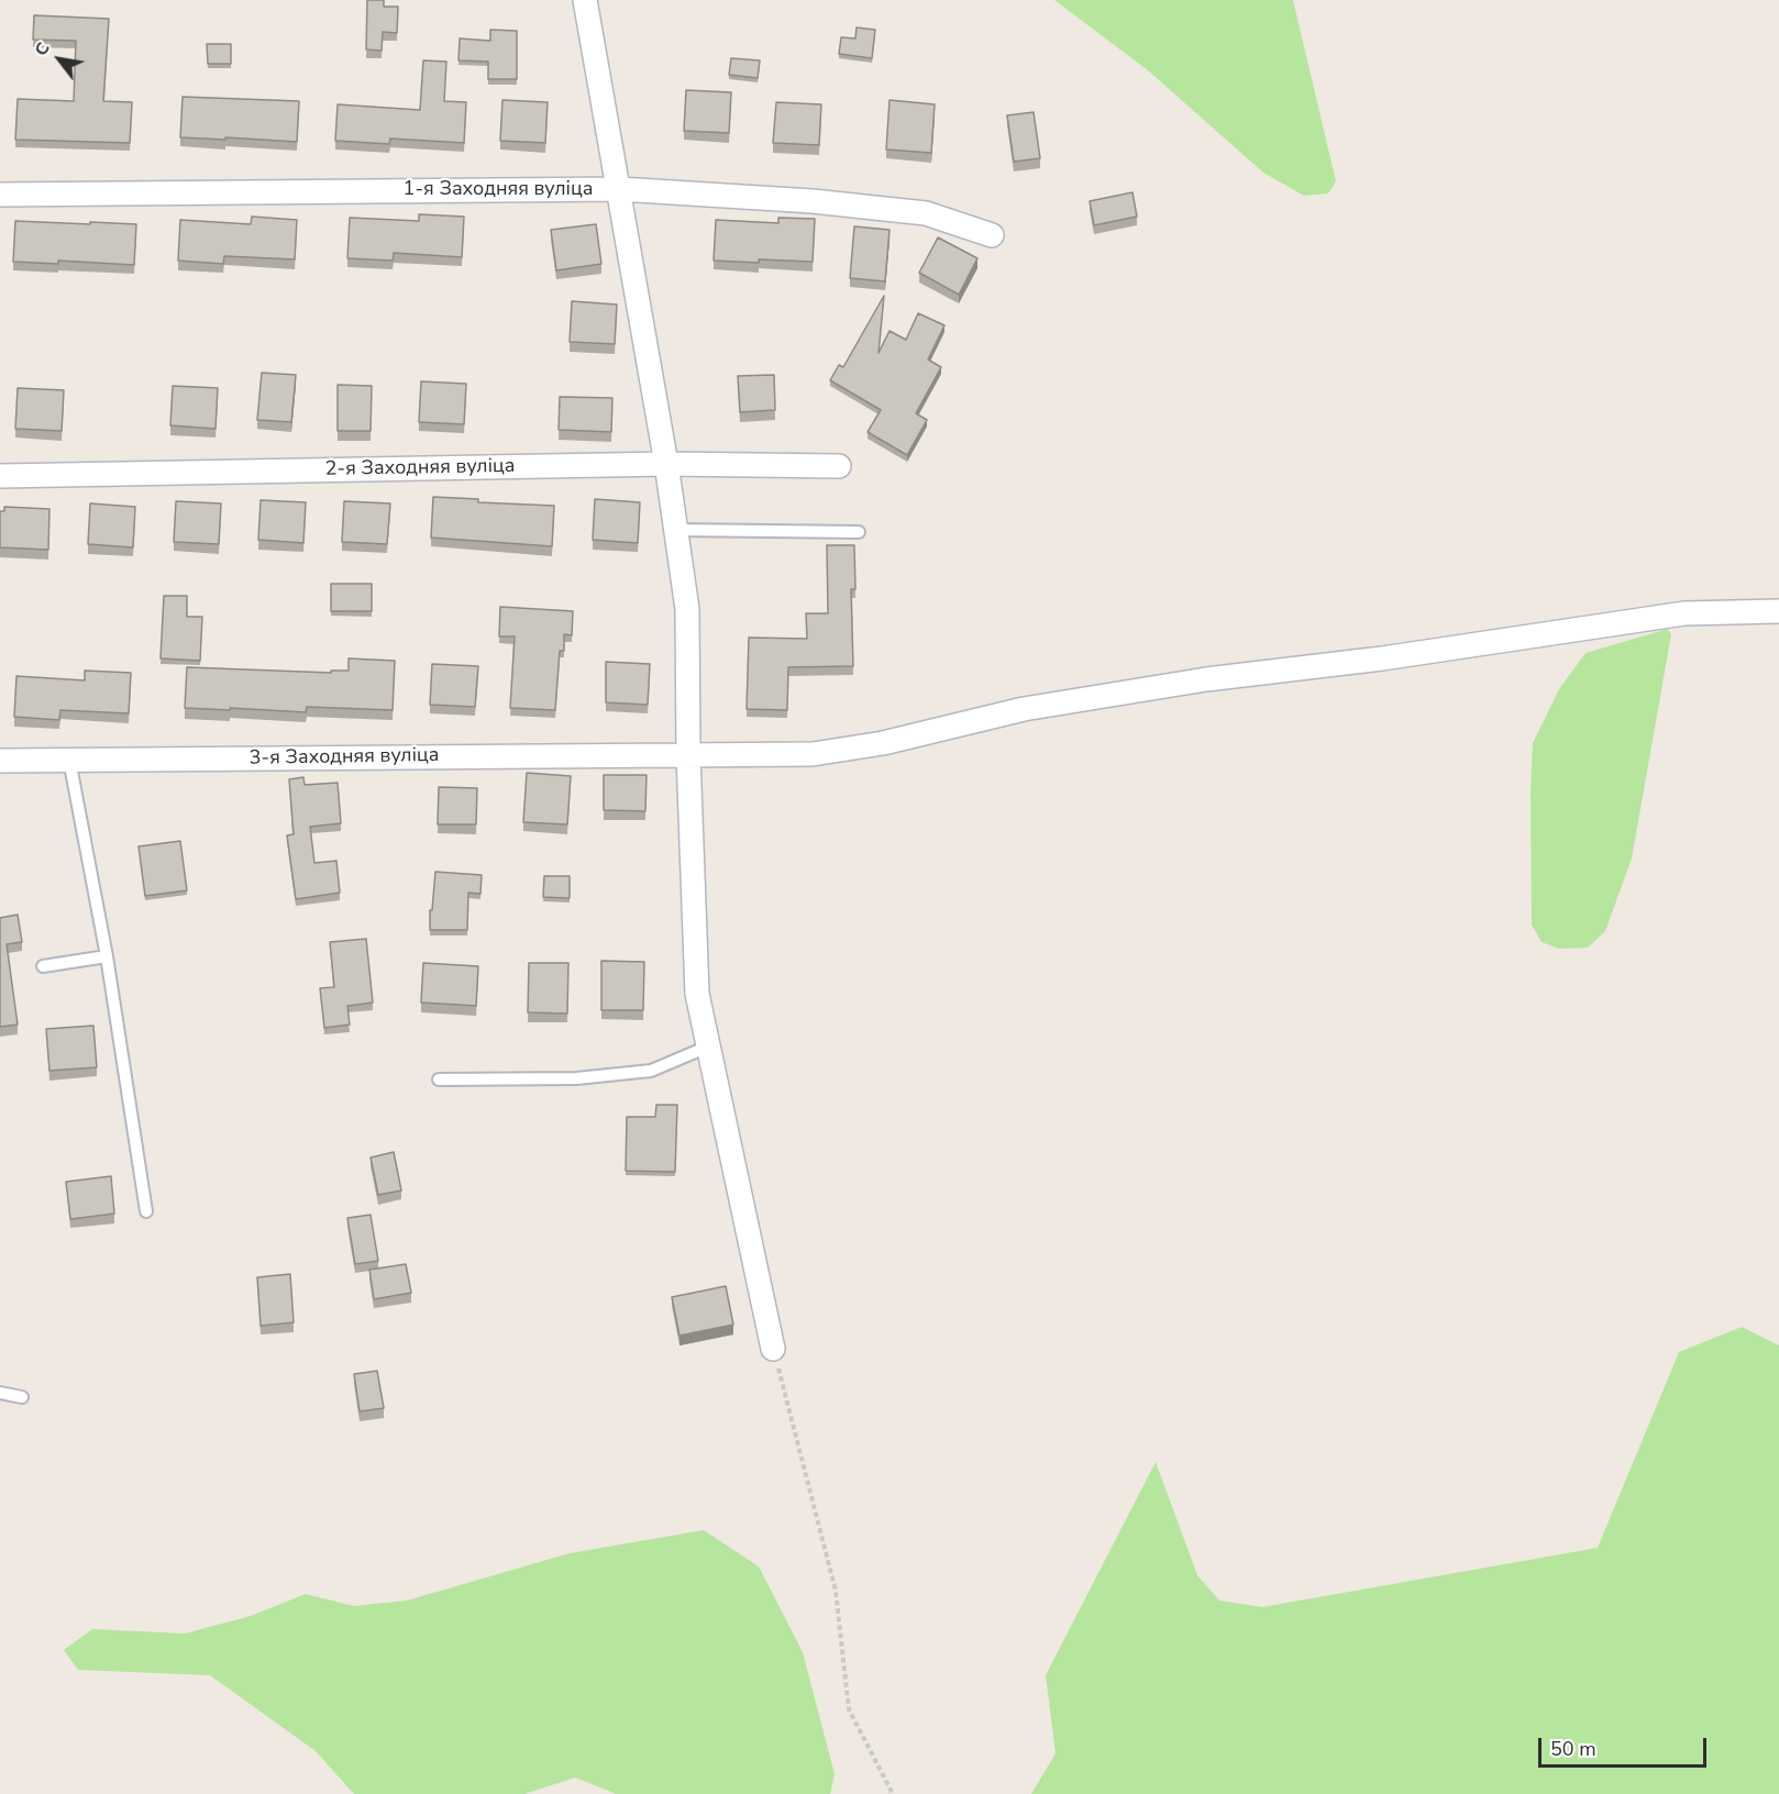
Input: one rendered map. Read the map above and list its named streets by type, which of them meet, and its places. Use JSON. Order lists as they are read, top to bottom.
{
  "streets": {
    "street": ["1-я Заходняя вуліца", "2-я Заходняя вуліца", "3-я Заходняя вуліца"]
  },
  "scale_bar": "50 m",
  "north": "top left"
}
